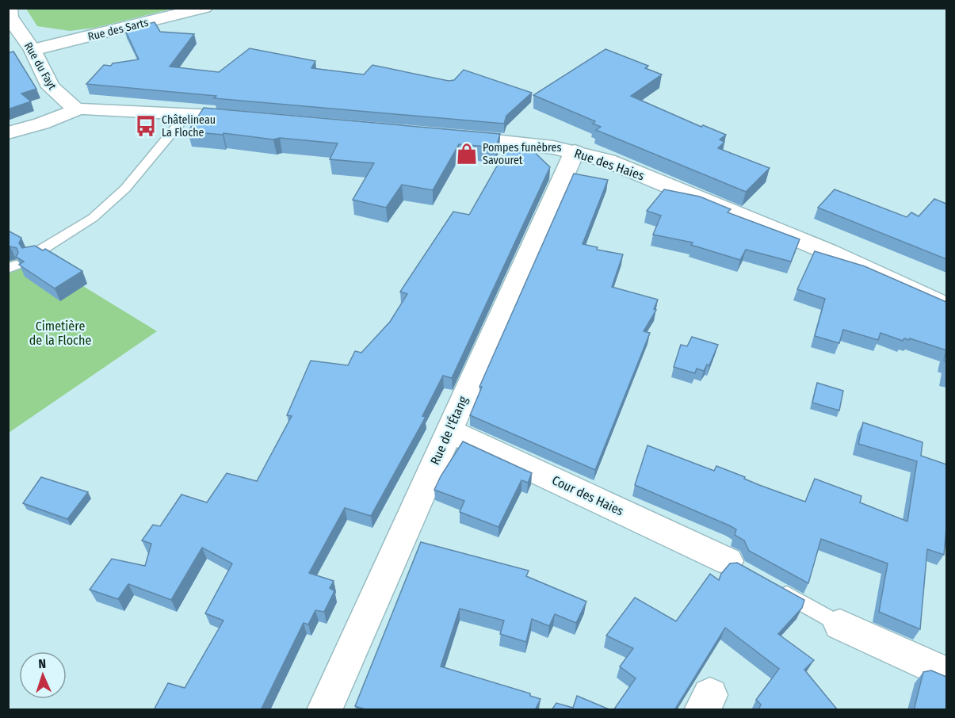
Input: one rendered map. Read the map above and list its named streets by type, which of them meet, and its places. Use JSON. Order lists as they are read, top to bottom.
{
  "streets": {
    "street": [
      "Rue des Sarts",
      "Rue du Fayt",
      "Rue des Haies",
      "Rue de l'Étang",
      "Cour des Haies"
    ]
  },
  "crossings": [
    ["Rue des Sarts", "Rue du Fayt"],
    ["Rue des Haies", "Rue de l'Étang"],
    ["Rue de l'Étang", "Cour des Haies"]
  ],
  "parks": ["Cimetière de la Floche"],
  "places": {
    "bus stop": ["Châtelineau La Floche"],
    "shop": ["Pompes funèbres Savouret"]
  },
  "north": "top"
}
